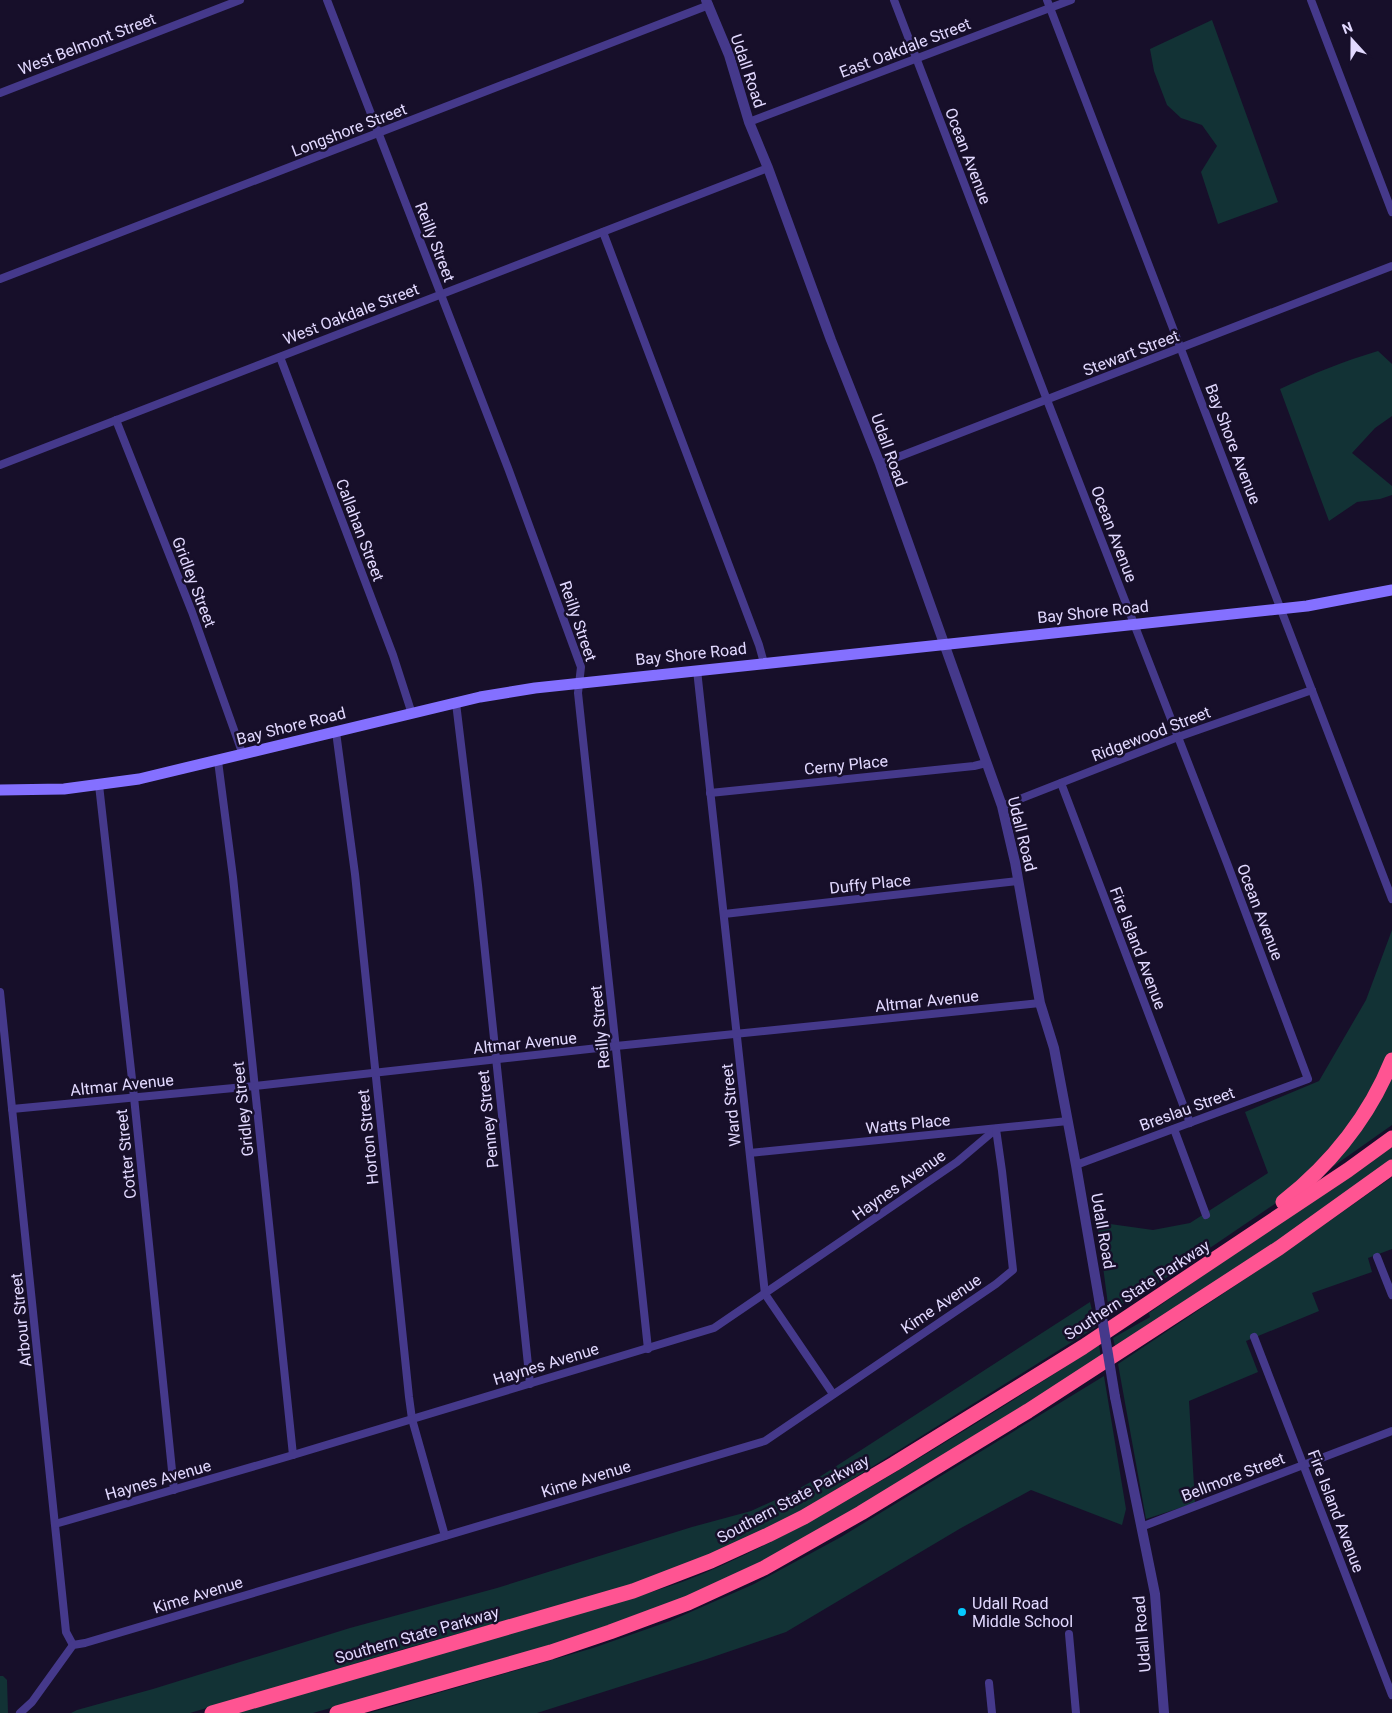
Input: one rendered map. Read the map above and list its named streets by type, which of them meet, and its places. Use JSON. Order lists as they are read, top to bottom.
{
  "streets": {
    "highway": ["Southern State Parkway"],
    "main road": ["Bay Shore Road"],
    "street": [
      "West Belmont Street",
      "East Oakdale Street",
      "Udall Road",
      "Longshore Street",
      "Ocean Avenue",
      "Reilly Street",
      "West Oakdale Street",
      "Stewart Street",
      "Bay Shore Avenue",
      "Callahan Street",
      "Gridley Street",
      "Ridgewood Street",
      "Cerny Place",
      "Duffy Place",
      "Fire Island Avenue",
      "Altmar Avenue",
      "Ward Street",
      "Breslau Street",
      "Penney Street",
      "Watts Place",
      "Horton Street",
      "Cotter Street",
      "Haynes Avenue",
      "Kime Avenue",
      "Arbour Street",
      "Bellmore Street"
    ]
  },
  "crossings": [
    ["East Oakdale Street", "Udall Road"],
    ["East Oakdale Street", "Ocean Avenue"],
    ["East Oakdale Street", "Bay Shore Avenue"],
    ["Udall Road", "Longshore Street"],
    ["Udall Road", "West Oakdale Street"],
    ["Udall Road", "Stewart Street"],
    ["Udall Road", "Bay Shore Road"],
    ["Udall Road", "Ridgewood Street"],
    ["Udall Road", "Cerny Place"],
    ["Udall Road", "Duffy Place"],
    ["Udall Road", "Altmar Avenue"],
    ["Udall Road", "Breslau Street"],
    ["Udall Road", "Watts Place"],
    ["Udall Road", "Bellmore Street"],
    ["Longshore Street", "Reilly Street"],
    ["Ocean Avenue", "Stewart Street"],
    ["Ocean Avenue", "Bay Shore Road"],
    ["Ocean Avenue", "Ridgewood Street"],
    ["Ocean Avenue", "Breslau Street"],
    ["Reilly Street", "West Oakdale Street"],
    ["Reilly Street", "Bay Shore Road"],
    ["Reilly Street", "Altmar Avenue"],
    ["Reilly Street", "Haynes Avenue"],
    ["West Oakdale Street", "Callahan Street"],
    ["West Oakdale Street", "Gridley Street"],
    ["Stewart Street", "Bay Shore Avenue"],
    ["Bay Shore Avenue", "Bay Shore Road"],
    ["Bay Shore Avenue", "Ridgewood Street"],
    ["Callahan Street", "Bay Shore Road"],
    ["Gridley Street", "Bay Shore Road"],
    ["Gridley Street", "Altmar Avenue"],
    ["Gridley Street", "Haynes Avenue"],
    ["Bay Shore Road", "Ward Street"],
    ["Bay Shore Road", "Penney Street"],
    ["Bay Shore Road", "Horton Street"],
    ["Bay Shore Road", "Cotter Street"],
    ["Ridgewood Street", "Fire Island Avenue"],
    ["Cerny Place", "Ward Street"],
    ["Duffy Place", "Ward Street"],
    ["Fire Island Avenue", "Breslau Street"],
    ["Fire Island Avenue", "Bellmore Street"],
    ["Altmar Avenue", "Ward Street"],
    ["Altmar Avenue", "Penney Street"],
    ["Altmar Avenue", "Horton Street"],
    ["Altmar Avenue", "Cotter Street"],
    ["Altmar Avenue", "Arbour Street"],
    ["Ward Street", "Watts Place"],
    ["Ward Street", "Haynes Avenue"],
    ["Ward Street", "Kime Avenue"],
    ["Penney Street", "Haynes Avenue"],
    ["Watts Place", "Haynes Avenue"],
    ["Watts Place", "Kime Avenue"],
    ["Horton Street", "Haynes Avenue"],
    ["Horton Street", "Kime Avenue"],
    ["Cotter Street", "Haynes Avenue"],
    ["Haynes Avenue", "Kime Avenue"],
    ["Haynes Avenue", "Arbour Street"],
    ["Kime Avenue", "Arbour Street"]
  ],
  "places": ["Udall Road Middle School"],
  "north": "top"
}
